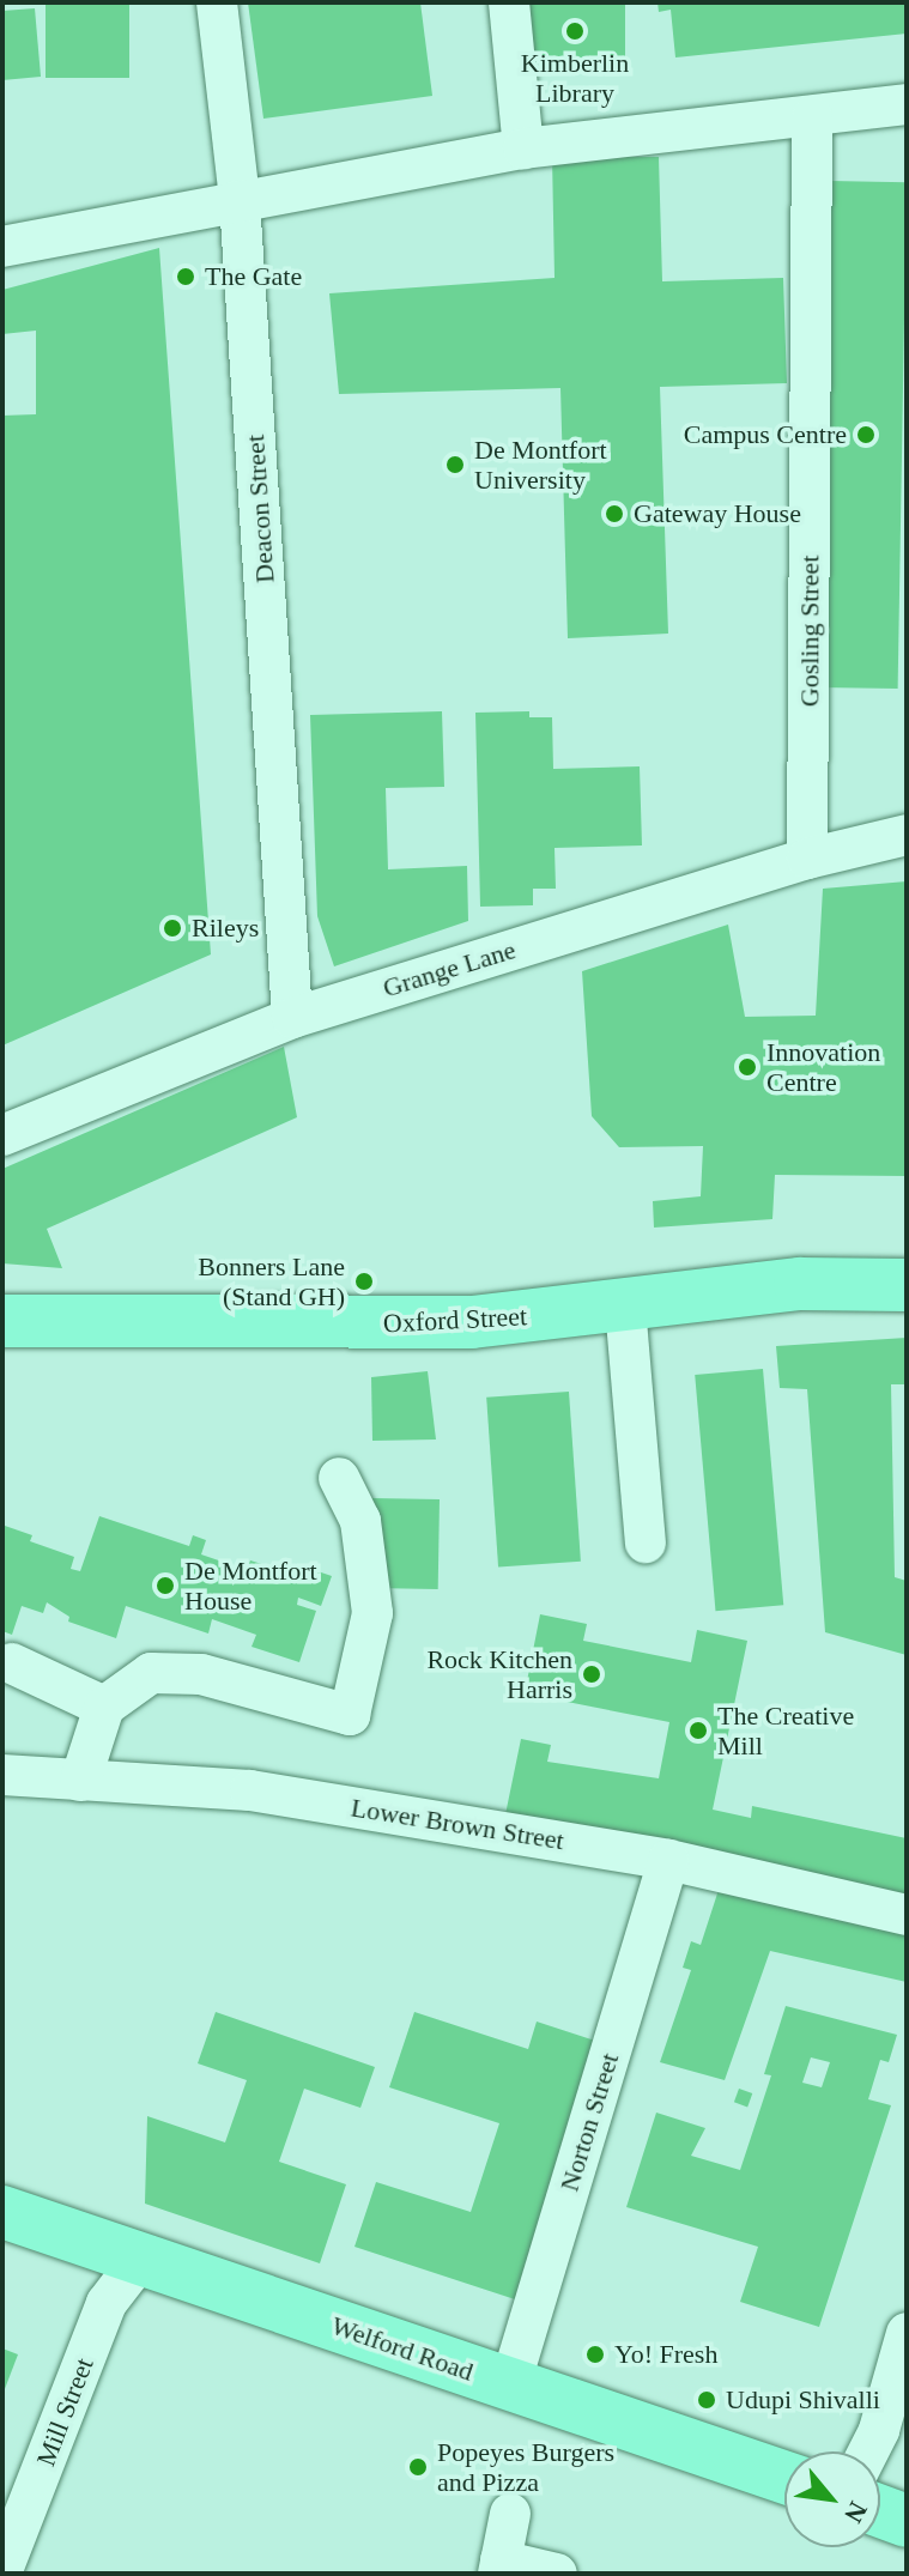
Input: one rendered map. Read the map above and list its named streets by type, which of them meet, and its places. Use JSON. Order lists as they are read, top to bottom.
{
  "streets": {
    "main road": ["Oxford Street", "Welford Road"],
    "street": [
      "Deacon Street",
      "Gosling Street",
      "Grange Lane",
      "Lower Brown Street",
      "Norton Street",
      "Mill Street"
    ]
  },
  "crossings": [
    ["Deacon Street", "Grange Lane"],
    ["Gosling Street", "Grange Lane"],
    ["Lower Brown Street", "Norton Street"],
    ["Norton Street", "Welford Road"],
    ["Welford Road", "Mill Street"]
  ],
  "places": [
    "Kimberlin Library",
    "The Gate",
    "Campus Centre",
    "De Montfort University",
    "Gateway House",
    "Rileys",
    "Innovation Centre",
    "Bonners Lane (Stand GH)",
    "De Montfort House",
    "Rock Kitchen Harris",
    "The Creative Mill",
    "Yo! Fresh",
    "Udupi Shivalli",
    "Popeyes Burgers and Pizza"
  ],
  "north": "bottom right"
}
